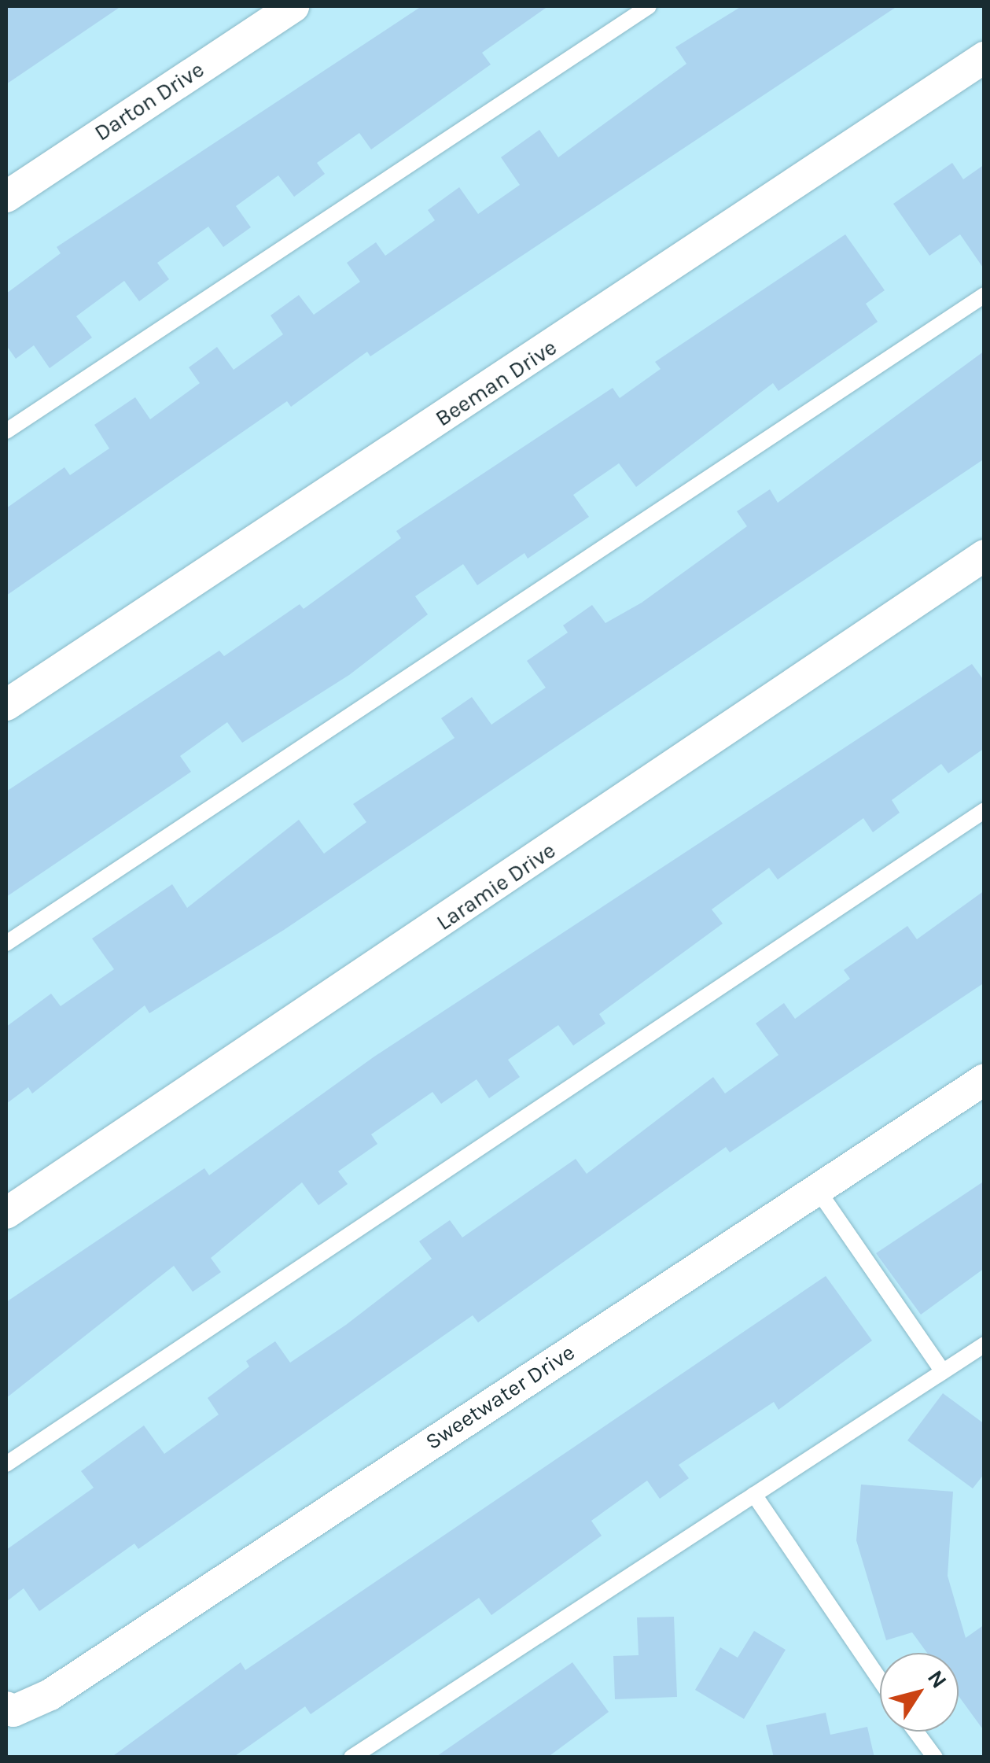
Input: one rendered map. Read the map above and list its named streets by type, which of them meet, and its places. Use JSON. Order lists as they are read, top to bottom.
{
  "streets": {
    "street": [
      "Darton Drive",
      "Beeman Drive",
      "Laramie Drive",
      "Sweetwater Drive"
    ]
  },
  "north": "top right"
}
